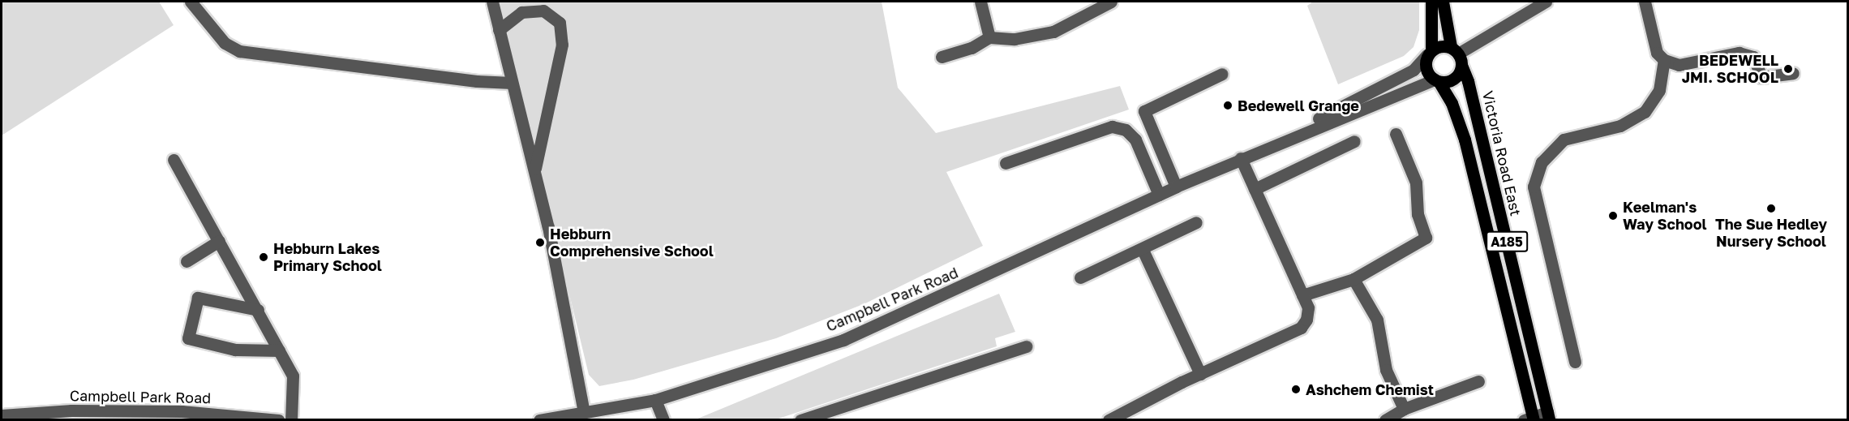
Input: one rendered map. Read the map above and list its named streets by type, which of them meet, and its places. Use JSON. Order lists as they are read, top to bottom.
{
  "streets": {
    "main road": ["Victoria Road East", "A185"],
    "street": ["Campbell Park Road"]
  },
  "crossings": [
    ["Victoria Road East", "Campbell Park Road"]
  ],
  "places": [
    "BEDEWELL JMI. SCHOOL",
    "Bedewell Grange",
    "The Sue Hedley Nursery School",
    "Keelman's Way School",
    "Hebburn Comprehensive School",
    "Hebburn Lakes Primary School",
    "Ashchem Chemist"
  ]
}
